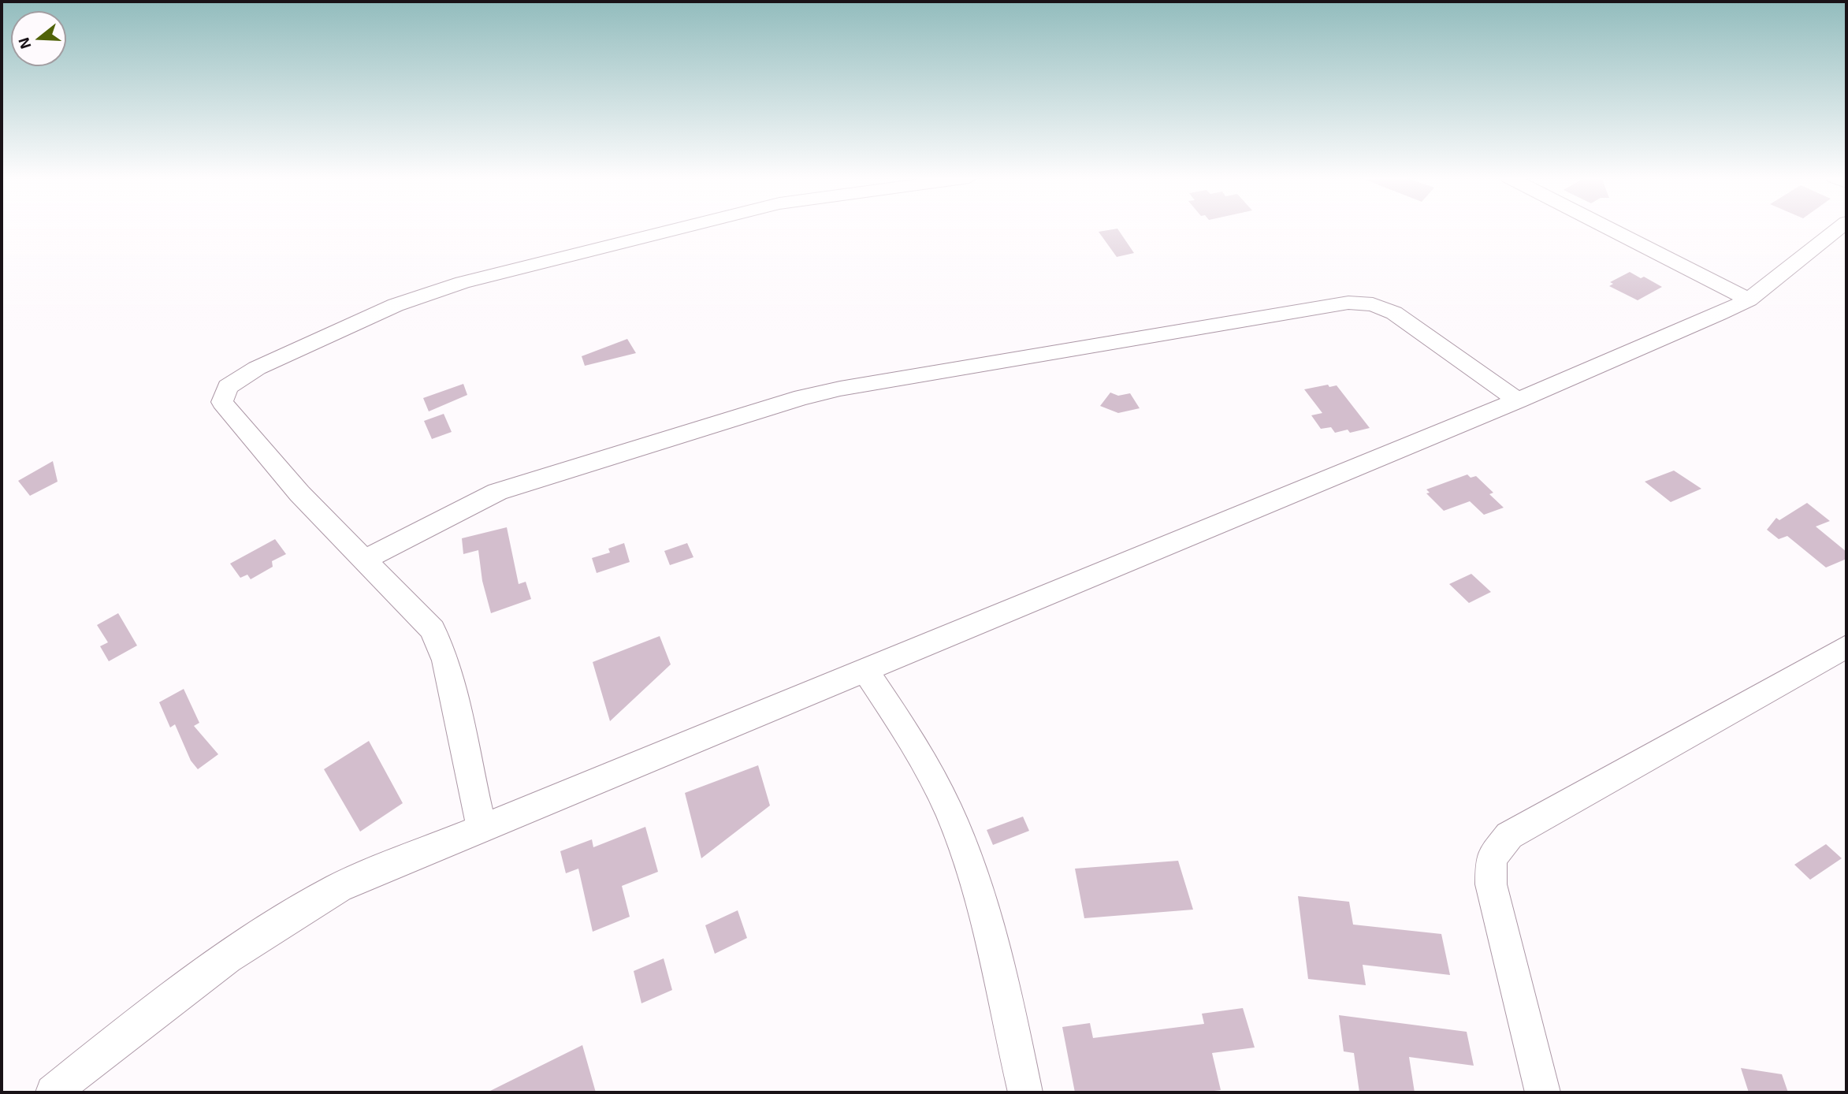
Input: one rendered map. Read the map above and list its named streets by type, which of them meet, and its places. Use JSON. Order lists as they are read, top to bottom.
{
  "north": "left"
}
